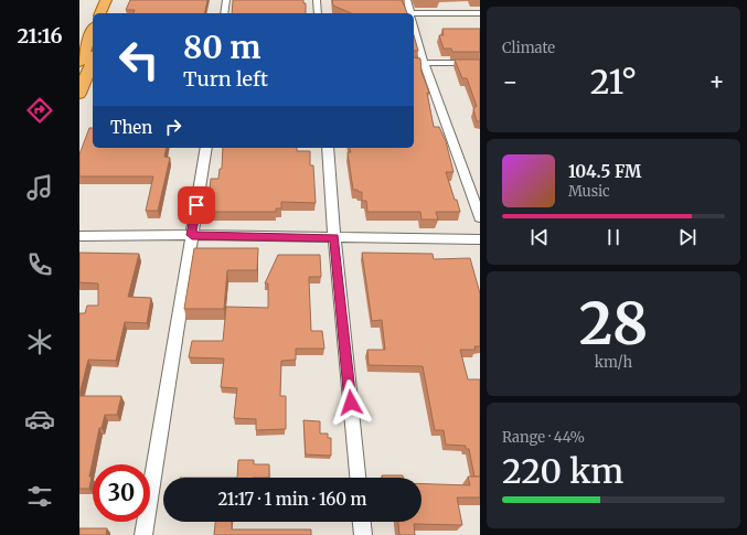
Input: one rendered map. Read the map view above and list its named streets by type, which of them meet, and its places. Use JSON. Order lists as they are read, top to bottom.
{
  "page": {
    "tabs": "21:16",
    "tile": [
      "Climate",
      ["28", "km/h"],
      ["Range · 44%", "220 km"]
    ],
    "turn": ["80 m", "Turn left"],
    "heat": ["−", "21°", "+"],
    "then": "Then",
    "song": ["104.5 FM", "Music"],
    "limit": "30",
    "trip": "21:17 · 1 min · 160 m"
  }
}
